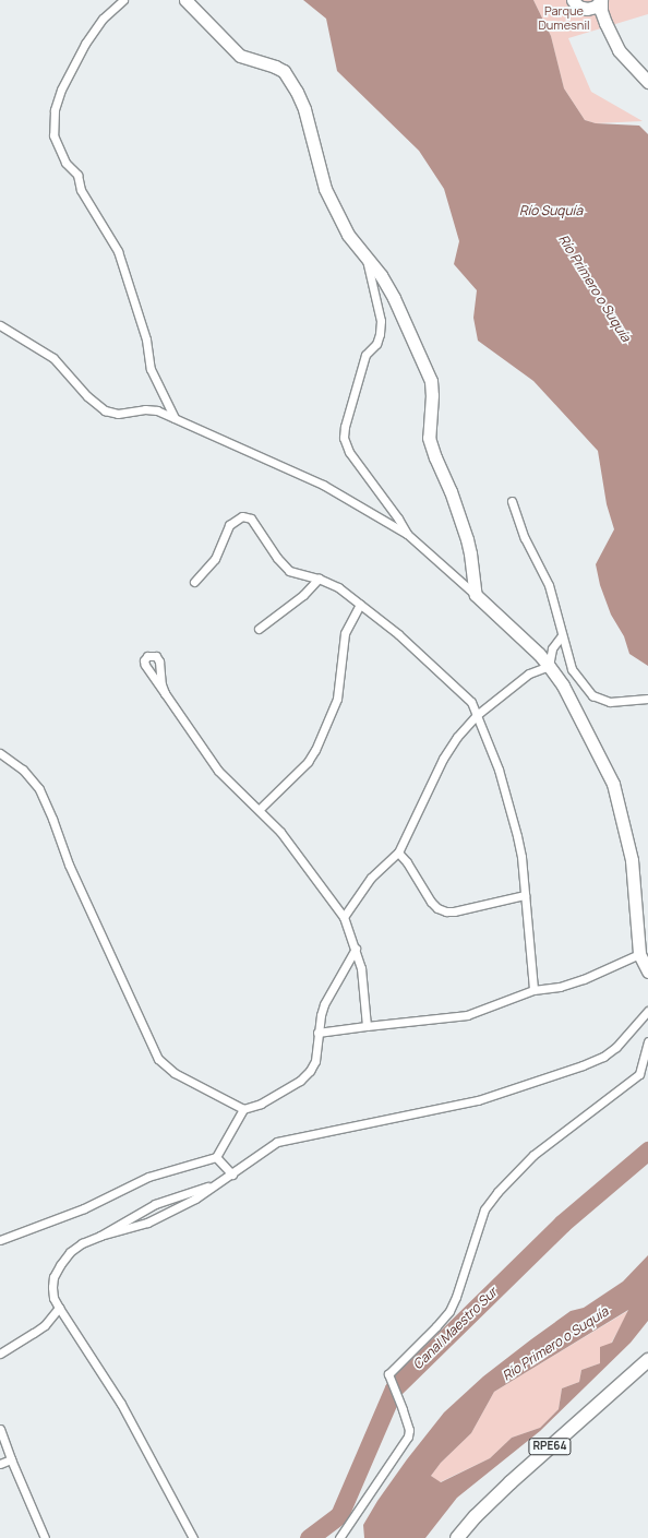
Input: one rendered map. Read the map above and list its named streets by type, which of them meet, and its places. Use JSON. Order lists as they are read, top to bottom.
{
  "streets": {
    "main road": ["RPE64"]
  },
  "water": ["Río Suquía", "Río Primero o Suquía", "Canal Maestro Sur"],
  "parks": ["Parque Dumesnil"]
}
